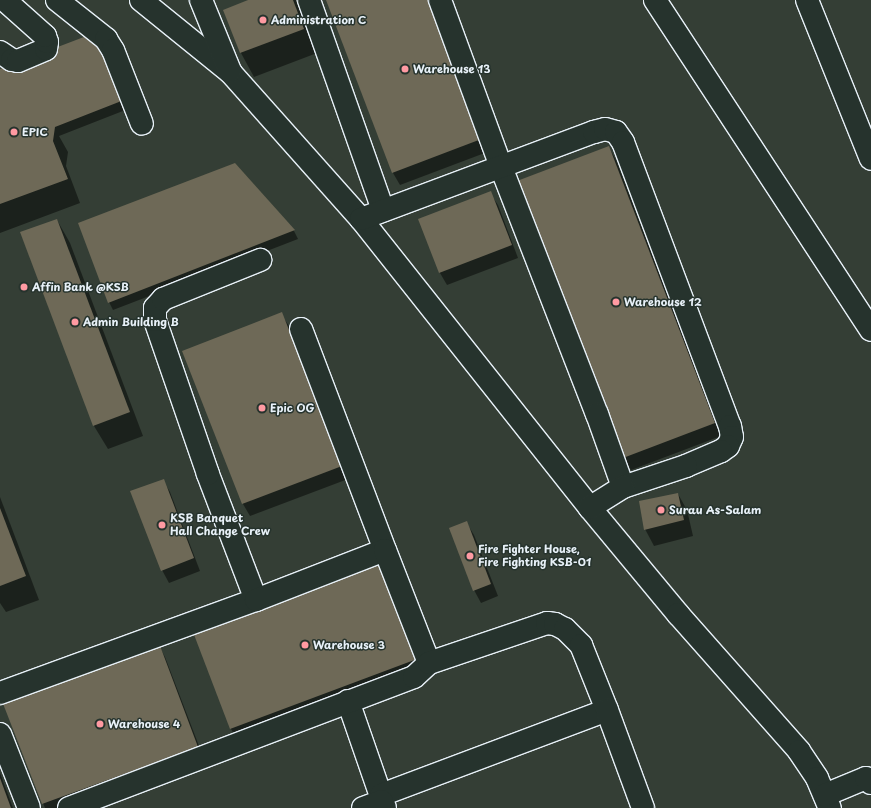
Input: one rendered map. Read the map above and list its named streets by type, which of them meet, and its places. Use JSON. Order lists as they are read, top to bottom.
{
  "places": [
    "Administration C",
    "Warehouse 13",
    "EPIC",
    "Affin Bank @KSB",
    "Warehouse 12",
    "Admin Building B",
    "Epic OG",
    "Surau As-Salam",
    "KSB Banquet Hall Change Crew",
    "Fire Fighter House, Fire Fighting KSB-01",
    "Warehouse 3",
    "Warehouse 4"
  ]
}
